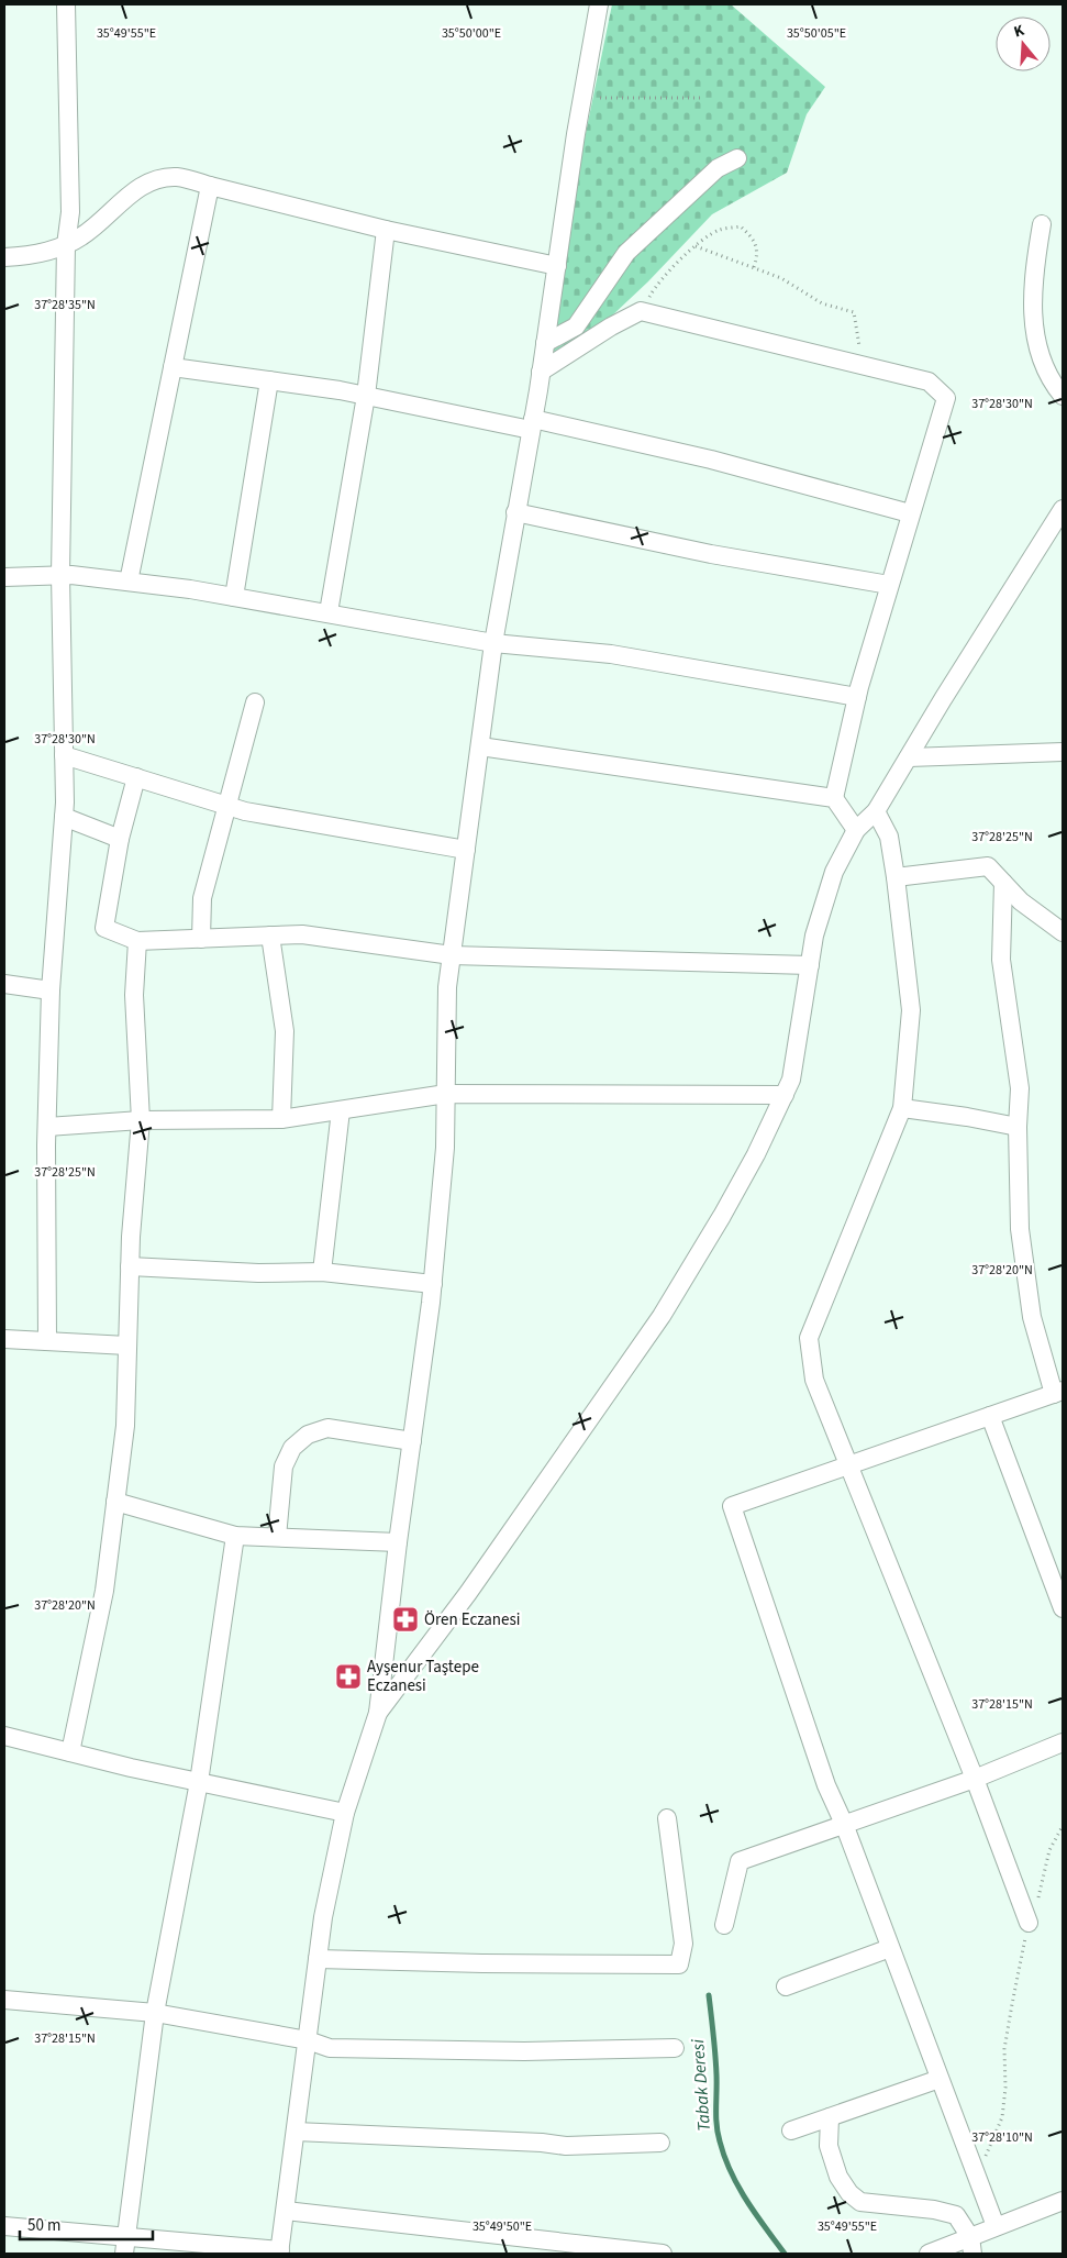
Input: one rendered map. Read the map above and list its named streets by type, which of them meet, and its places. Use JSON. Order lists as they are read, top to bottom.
{
  "water": ["Tabak Deresi"],
  "places": {
    "pharmacy": ["Ören Eczanesi", "Ayşenur Taştepe Eczanesi"]
  },
  "scale_bar": "50 m",
  "north": "top",
  "coordinates": [
    "35°49'55\"E",
    "35°50'00\"E",
    "35°50'05\"E",
    "37°28'35\"N",
    "37°28'30\"N",
    "37°28'25\"N",
    "37°28'20\"N",
    "37°28'15\"N",
    "37°28'10\"N",
    "35°49'50\"E"
  ]
}
